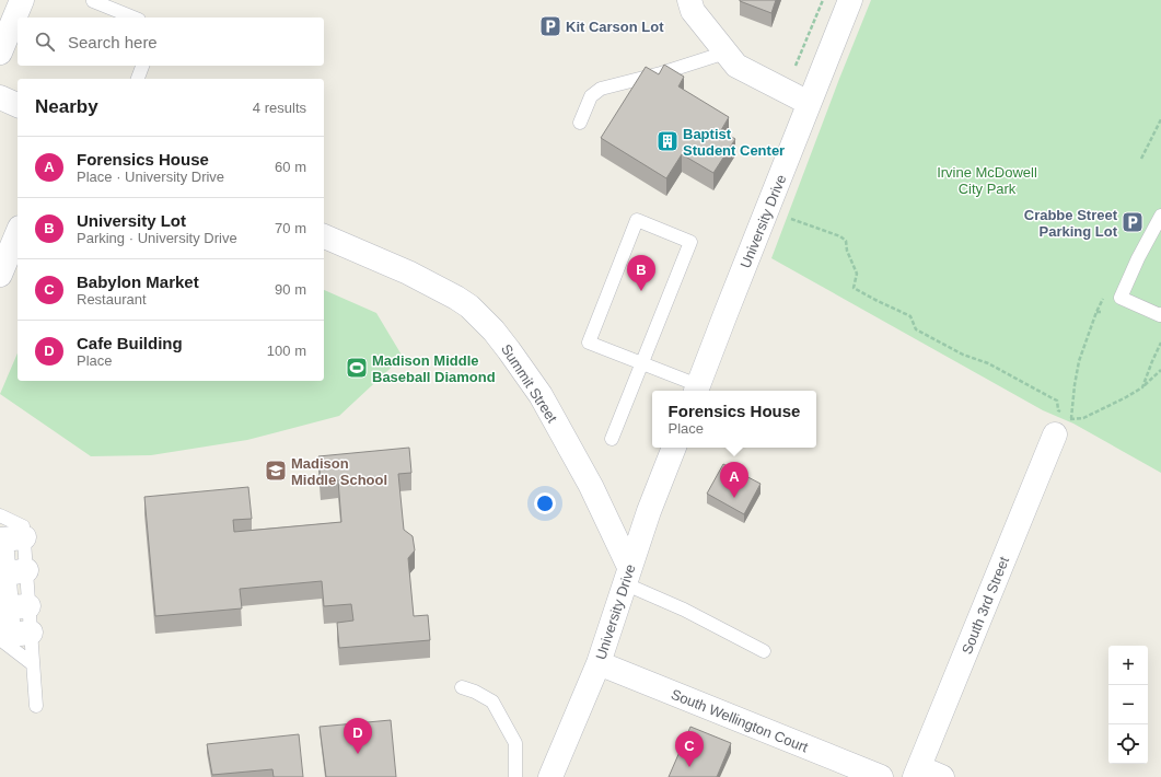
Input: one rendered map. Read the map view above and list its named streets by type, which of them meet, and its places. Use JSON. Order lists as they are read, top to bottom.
{
  "streets": {
    "street": [
      "University Drive",
      "Summit Street",
      "South 3rd Street",
      "South Wellington Court"
    ]
  },
  "crossings": [
    ["University Drive", "Summit Street"],
    ["University Drive", "South Wellington Court"]
  ],
  "parks": ["Irvine McDowell City Park"],
  "places": {
    "parking": ["Kit Carson Lot", "Crabbe Street Parking Lot"],
    "building": ["Baptist Student Center"],
    "sports": ["Madison Middle Baseball Diamond"],
    "school or university": ["Madison Middle School"]
  },
  "page": {
    "search": "Search here",
    "heading": ["Nearby", "4 results"],
    "list": [
      {
        "mark": "A",
        "name": "Forensics House",
        "note": "Place · University Drive",
        "value": "60 m"
      },
      {
        "mark": "B",
        "name": "University Lot",
        "note": "Parking · University Drive",
        "value": "70 m"
      },
      {
        "mark": "C",
        "name": "Babylon Market",
        "note": "Restaurant",
        "value": "90 m"
      },
      {
        "mark": "D",
        "name": "Cafe Building",
        "note": "Place",
        "value": "100 m"
      }
    ],
    "pins": [
      "B",
      "A",
      "D",
      "C"
    ],
    "popup": ["Forensics House", "Place"],
    "map_buttons": ["+", "−"]
  }
}
